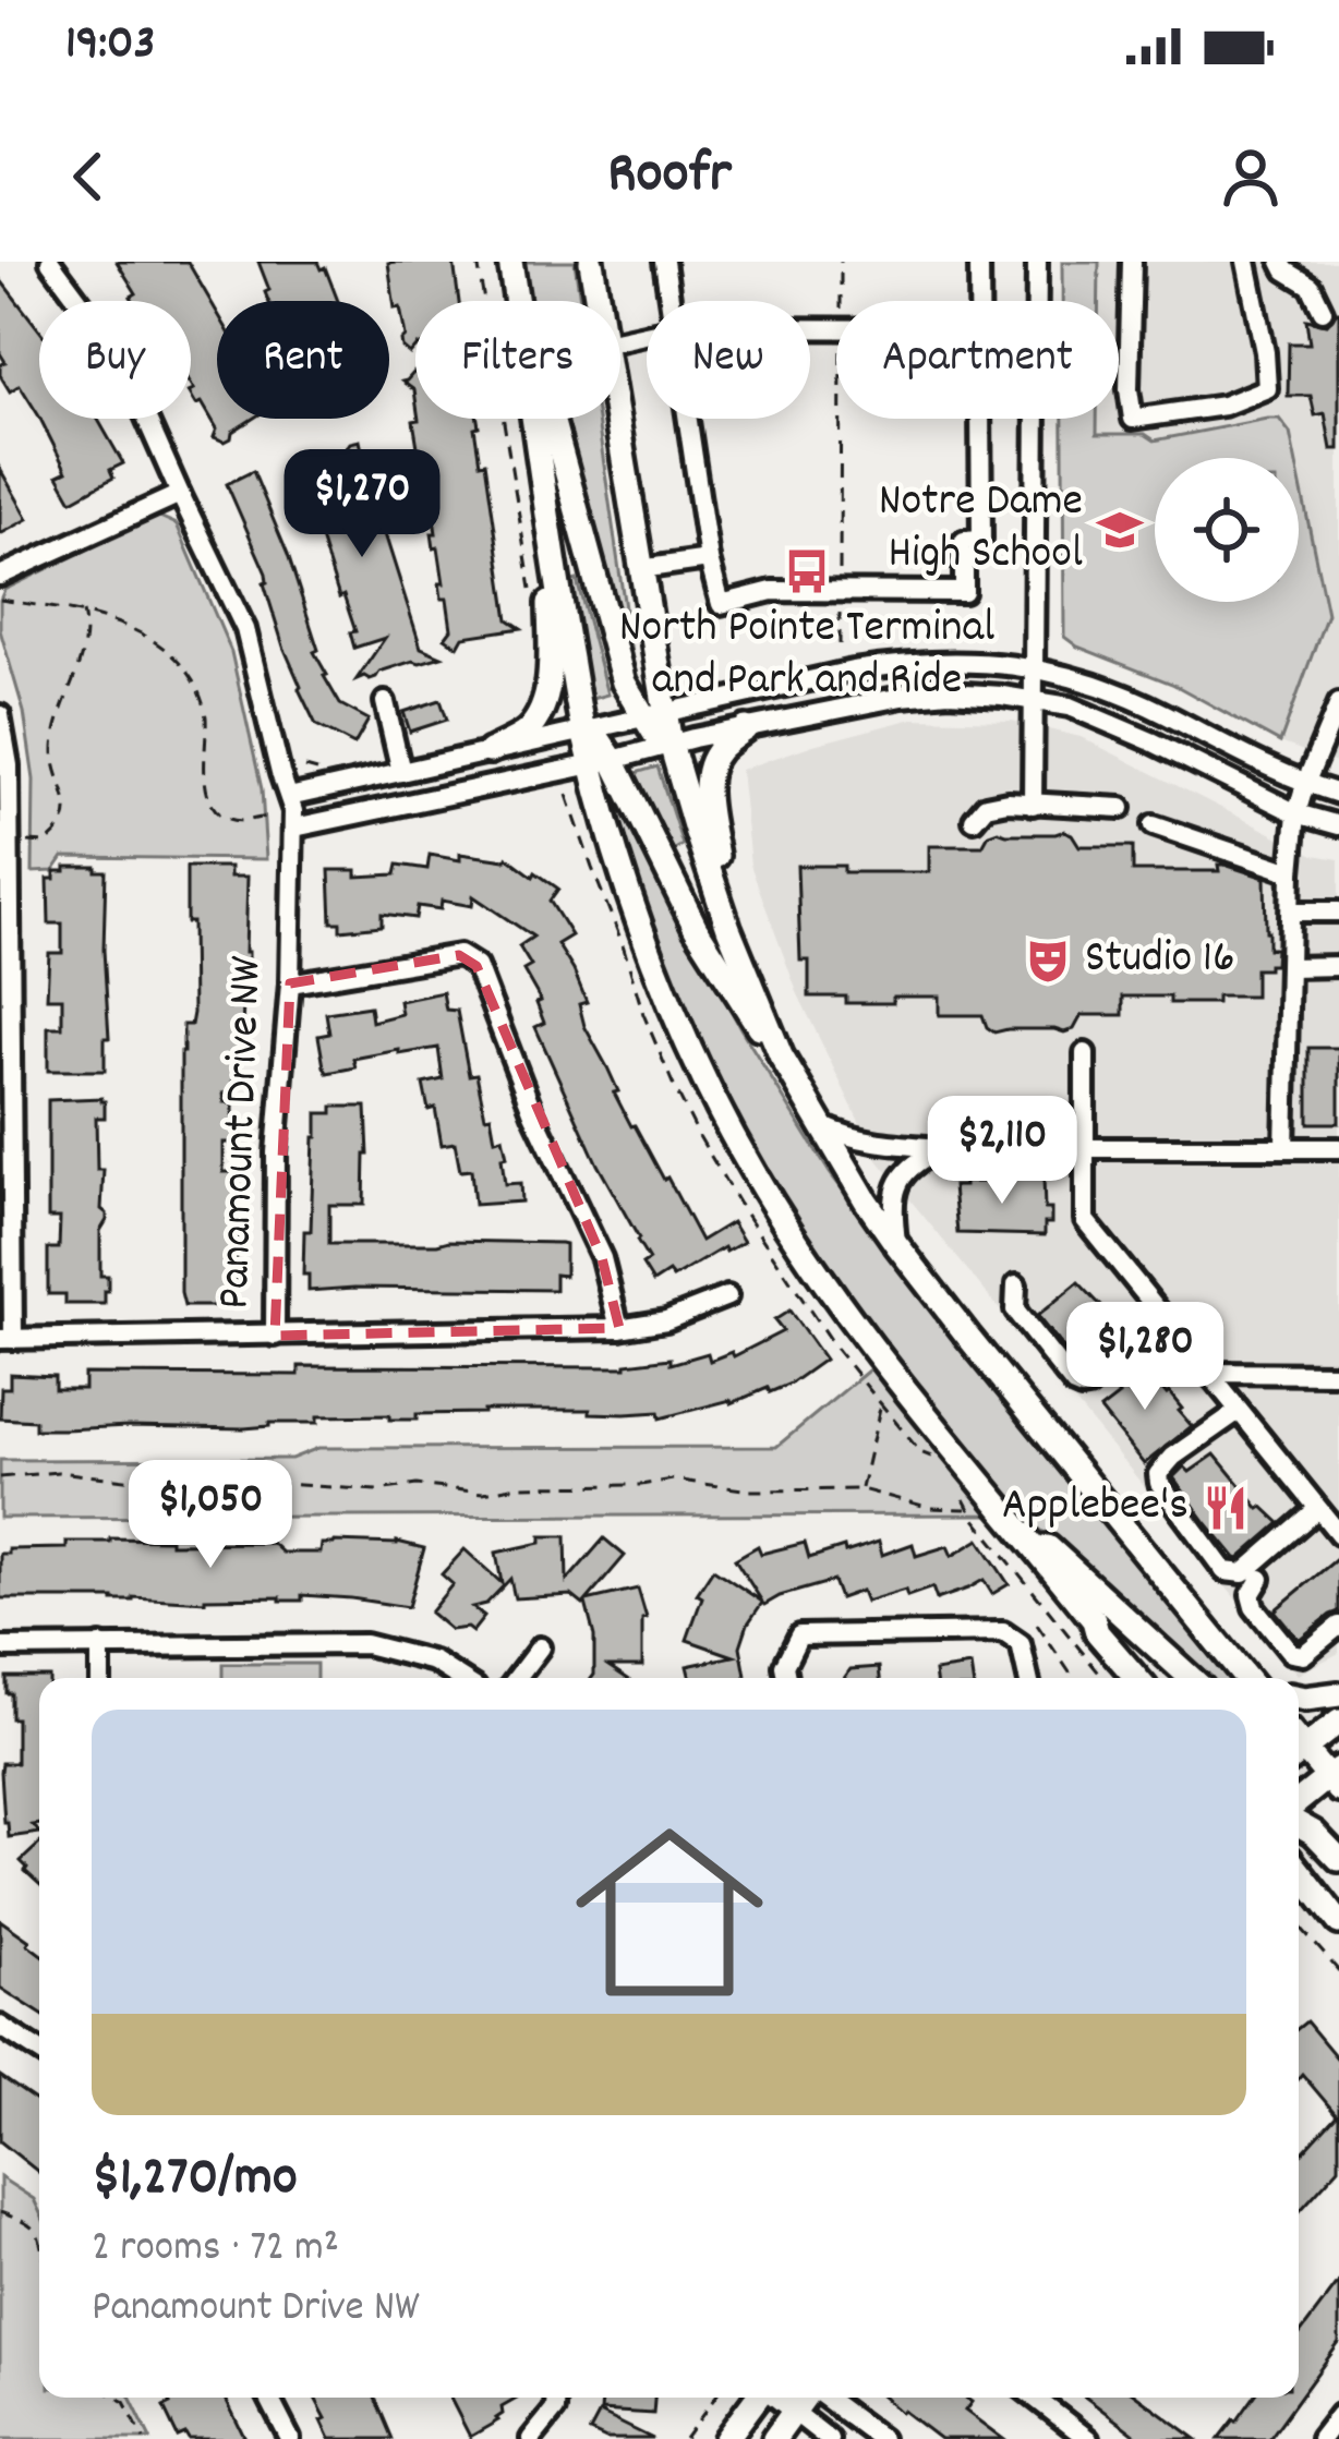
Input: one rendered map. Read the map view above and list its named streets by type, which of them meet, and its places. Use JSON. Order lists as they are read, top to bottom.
{
  "streets": {
    "street": ["Panamount Drive NW"]
  },
  "places": {
    "school or university": ["Notre Dame High School"],
    "bus stop": ["North Pointe Terminal and Park and Ride"],
    "theatre": ["Studio 16"],
    "restaurant": ["Applebee's"]
  },
  "page": {
    "status": "19:03",
    "header": "Roofr",
    "chip": [
      "Buy",
      "Rent",
      "Filters",
      "New",
      "Apartment"
    ],
    "price": [
      "$1,270",
      "$2,110",
      "$1,280",
      "$1,050"
    ],
    "list": [
      {
        "name": "$1,270/mo",
        "note": "2 rooms · 72 m² · Panamount Drive NW"
      }
    ]
  }
}
